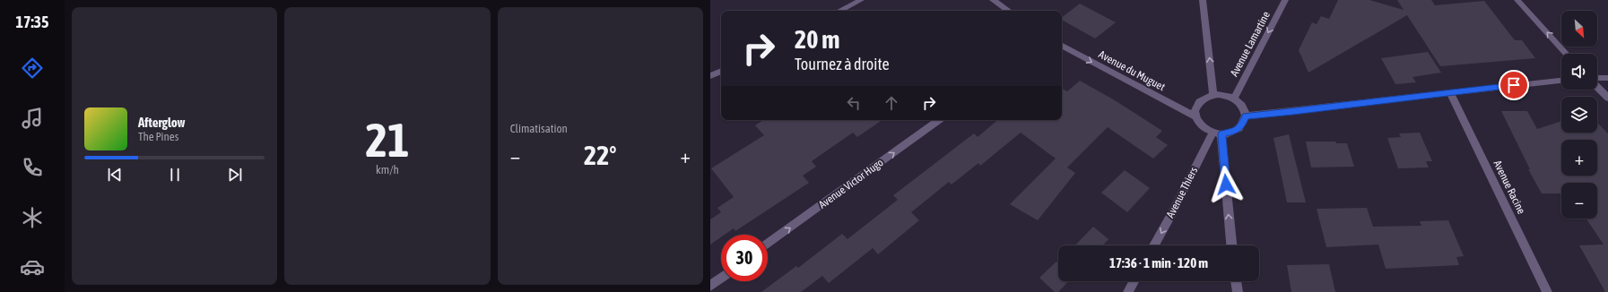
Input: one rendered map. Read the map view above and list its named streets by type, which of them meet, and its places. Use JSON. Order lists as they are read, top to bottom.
{
  "streets": {
    "street": [
      "Avenue Lamartine",
      "Avenue du Muguet",
      "Avenue Victor Hugo",
      "Avenue Racine",
      "Avenue Thiers"
    ]
  },
  "crossings": [
    ["Avenue Lamartine", "Avenue du Muguet"],
    ["Avenue Lamartine", "Avenue Thiers"],
    ["Avenue du Muguet", "Avenue Thiers"]
  ],
  "one_way": [
    "Avenue Lamartine",
    "Avenue du Muguet",
    "Avenue Victor Hugo",
    "Avenue Thiers"
  ],
  "north": "bottom right",
  "page": {
    "tabs": "17:35",
    "tile": [
      ["21", "km/h"],
      "Climatisation"
    ],
    "map_buttons": ["+", "−"],
    "turn": ["20 m", "Tournez à droite"],
    "song": ["Afterglow", "The Pines"],
    "heat": ["−", "22°", "+"],
    "limit": "30",
    "trip": "17:36 · 1 min · 120 m"
  }
}
